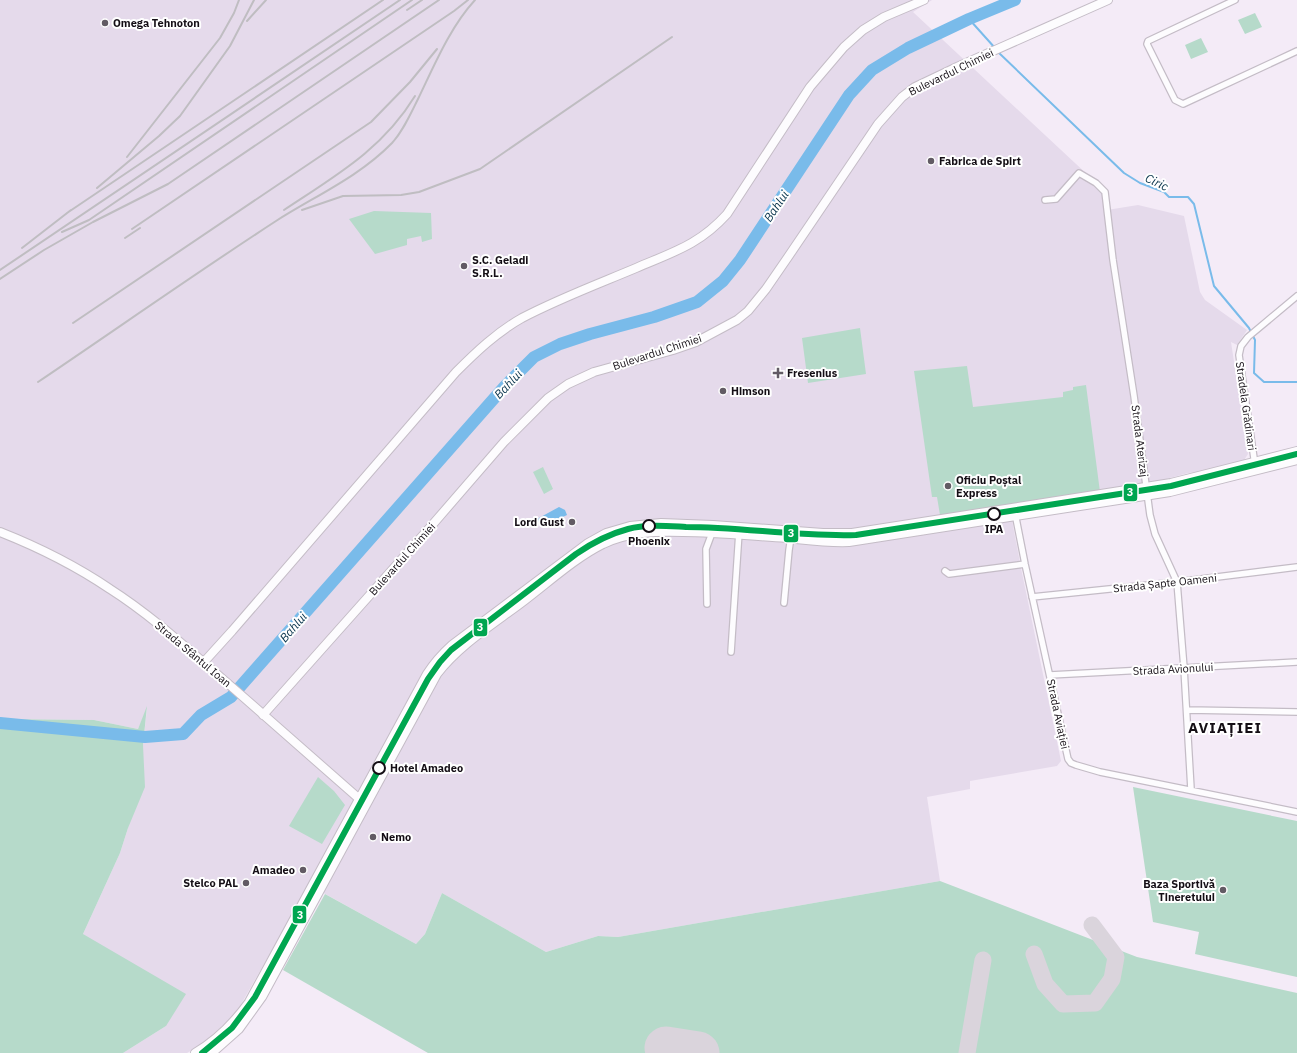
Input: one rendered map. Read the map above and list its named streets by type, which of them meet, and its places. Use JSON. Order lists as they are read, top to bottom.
{
  "streets": {
    "main road": ["Bulevardul Chimiei", "Strada Sfântul Ioan"],
    "street": [
      "Stradela Grădinari",
      "Strada Aterizaj",
      "Strada Șapte Oameni",
      "Strada Avionului",
      "Strada Aviației"
    ]
  },
  "crossings": [
    ["Bulevardul Chimiei", "Strada Sfântul Ioan"],
    ["Strada Aterizaj", "Strada Șapte Oameni"],
    ["Strada Aterizaj", "Strada Avionului"],
    ["Strada Aterizaj", "Strada Aviației"],
    ["Strada Șapte Oameni", "Strada Aviației"],
    ["Strada Avionului", "Strada Aviației"]
  ],
  "districts": ["AVIAȚIEI"],
  "water": ["Ciric", "Bahlui"],
  "places": {
    "other": [
      "Omega Tehnoton",
      "Fabrica de Spirt",
      "S.C. Geladi S.R.L.",
      "Himson",
      "Oficiu Poștal Express",
      "IPA",
      "Lord Gust",
      "Phoenix",
      "Hotel Amadeo",
      "Nemo",
      "Amadeo",
      "Stelco PAL",
      "Baza Sportivă Tineretului"
    ],
    "health": ["Fresenius"]
  },
  "lines": ["transit line 3"]
}
